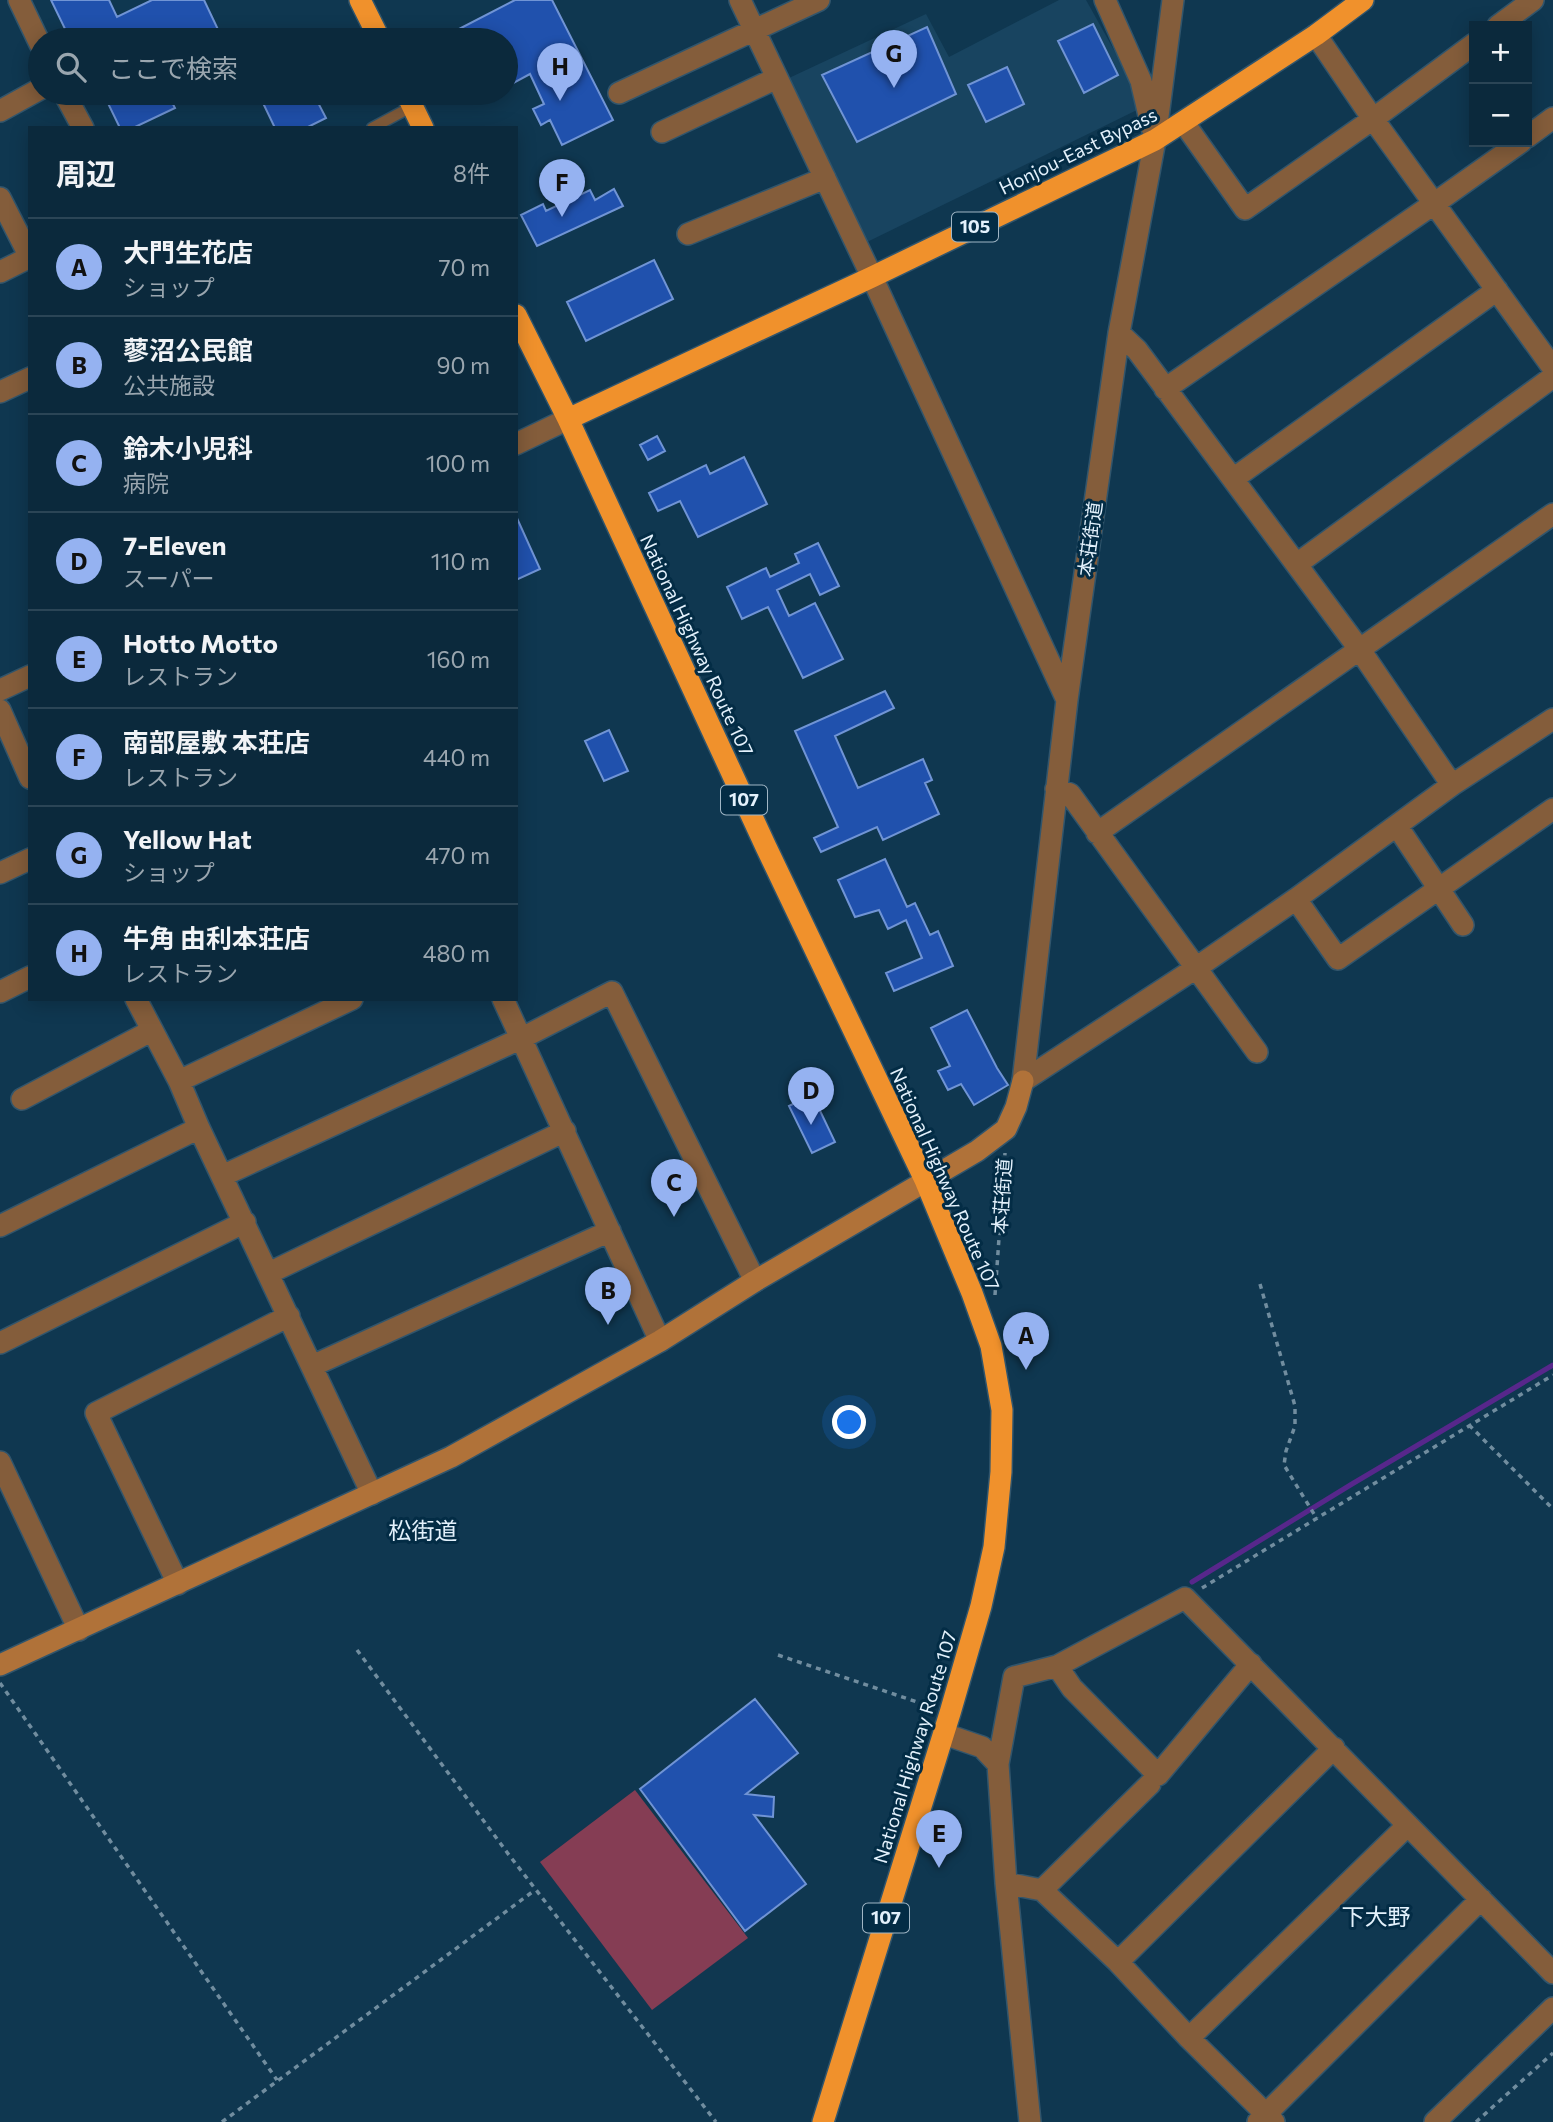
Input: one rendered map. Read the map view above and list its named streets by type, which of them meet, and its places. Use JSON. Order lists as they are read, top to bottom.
{
  "streets": {
    "highway": [
      "Honjou-East Bypass",
      "105",
      "National Highway Route 107",
      "107"
    ],
    "street": ["本荘街道"]
  },
  "crossings": [
    ["Honjou-East Bypass", "本荘街道"],
    ["Honjou-East Bypass", "National Highway Route 107"]
  ],
  "districts": ["松街道", "下大野"],
  "page": {
    "map_buttons": ["+", "−"],
    "search": "ここで検索",
    "pins": [
      "G",
      "H",
      "F",
      "D",
      "C",
      "B",
      "A",
      "E"
    ],
    "heading": ["周辺", "8件"],
    "list": [
      {
        "mark": "A",
        "name": "大門生花店",
        "note": "ショップ",
        "value": "70 m"
      },
      {
        "mark": "B",
        "name": "蓼沼公民館",
        "note": "公共施設",
        "value": "90 m"
      },
      {
        "mark": "C",
        "name": "鈴木小児科",
        "note": "病院",
        "value": "100 m"
      },
      {
        "mark": "D",
        "name": "7-Eleven",
        "note": "スーパー",
        "value": "110 m"
      },
      {
        "mark": "E",
        "name": "Hotto Motto",
        "note": "レストラン",
        "value": "160 m"
      },
      {
        "mark": "F",
        "name": "南部屋敷 本荘店",
        "note": "レストラン",
        "value": "440 m"
      },
      {
        "mark": "G",
        "name": "Yellow Hat",
        "note": "ショップ",
        "value": "470 m"
      },
      {
        "mark": "H",
        "name": "牛角 由利本荘店",
        "note": "レストラン",
        "value": "480 m"
      }
    ]
  }
}
